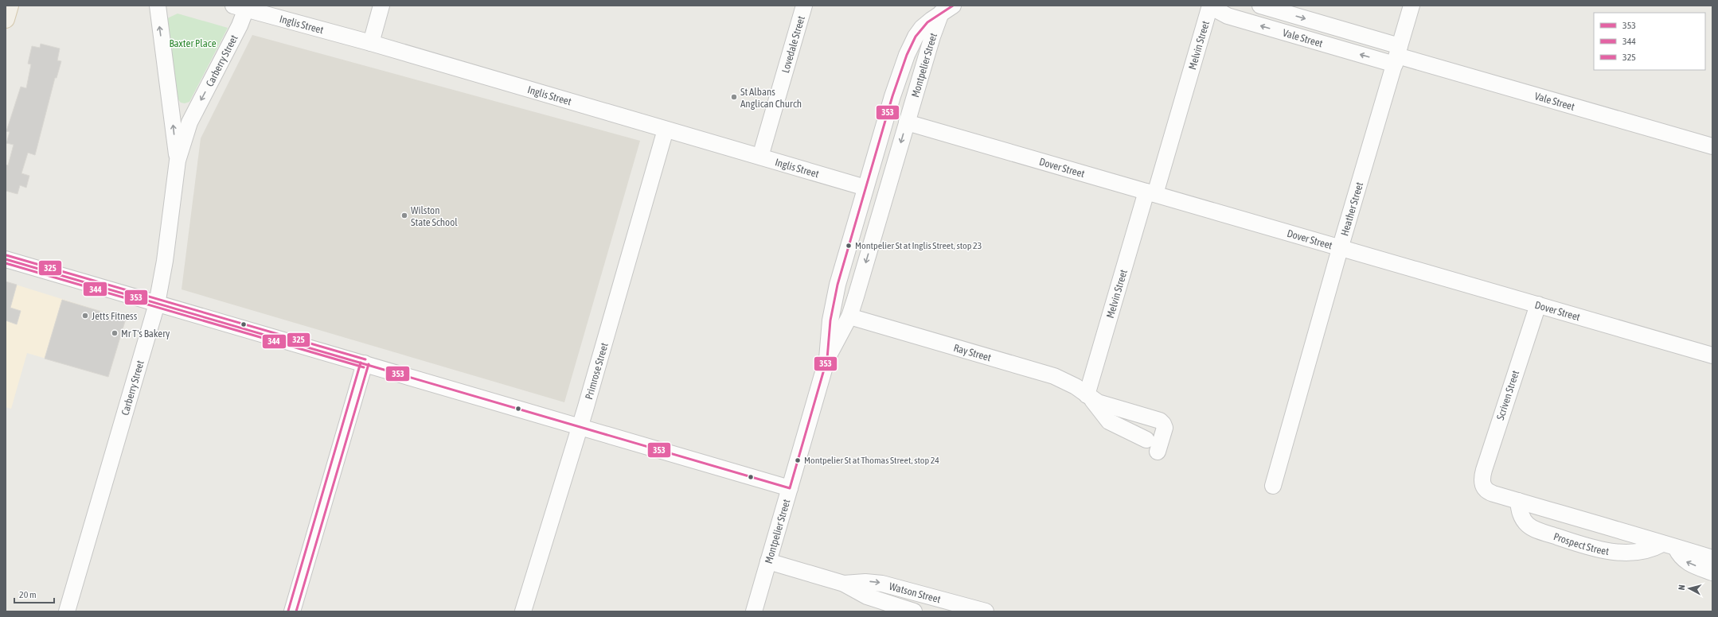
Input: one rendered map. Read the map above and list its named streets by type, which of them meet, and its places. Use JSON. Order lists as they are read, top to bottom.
{
  "streets": {
    "street": [
      "Inglis Street",
      "Vale Street",
      "Lovedale Street",
      "Melvin Street",
      "Carberry Street",
      "Montpelier Street",
      "Dover Street",
      "Heather Street",
      "Ray Street",
      "Primrose Street",
      "Scriven Street",
      "Prospect Street",
      "Watson Street"
    ]
  },
  "crossings": [
    ["Inglis Street", "Lovedale Street"],
    ["Inglis Street", "Carberry Street"],
    ["Inglis Street", "Montpelier Street"],
    ["Inglis Street", "Primrose Street"],
    ["Vale Street", "Heather Street"],
    ["Melvin Street", "Dover Street"],
    ["Melvin Street", "Ray Street"],
    ["Montpelier Street", "Dover Street"],
    ["Montpelier Street", "Ray Street"],
    ["Montpelier Street", "Watson Street"],
    ["Dover Street", "Heather Street"],
    ["Dover Street", "Scriven Street"],
    ["Scriven Street", "Prospect Street"]
  ],
  "parks": ["Baxter Place"],
  "places": [
    "St Albans Anglican Church",
    "Wilston State School",
    "Montpelier St at Inglis Street, stop 23",
    "Jetts Fitness",
    "Mr T's Bakery",
    "Montpelier St at Thomas Street, stop 24"
  ],
  "lines": ["transit line 353", "transit line 325", "transit line 344"],
  "legend": ["353", "344", "325"],
  "scale_bar": "20 m",
  "north": "left"
}
